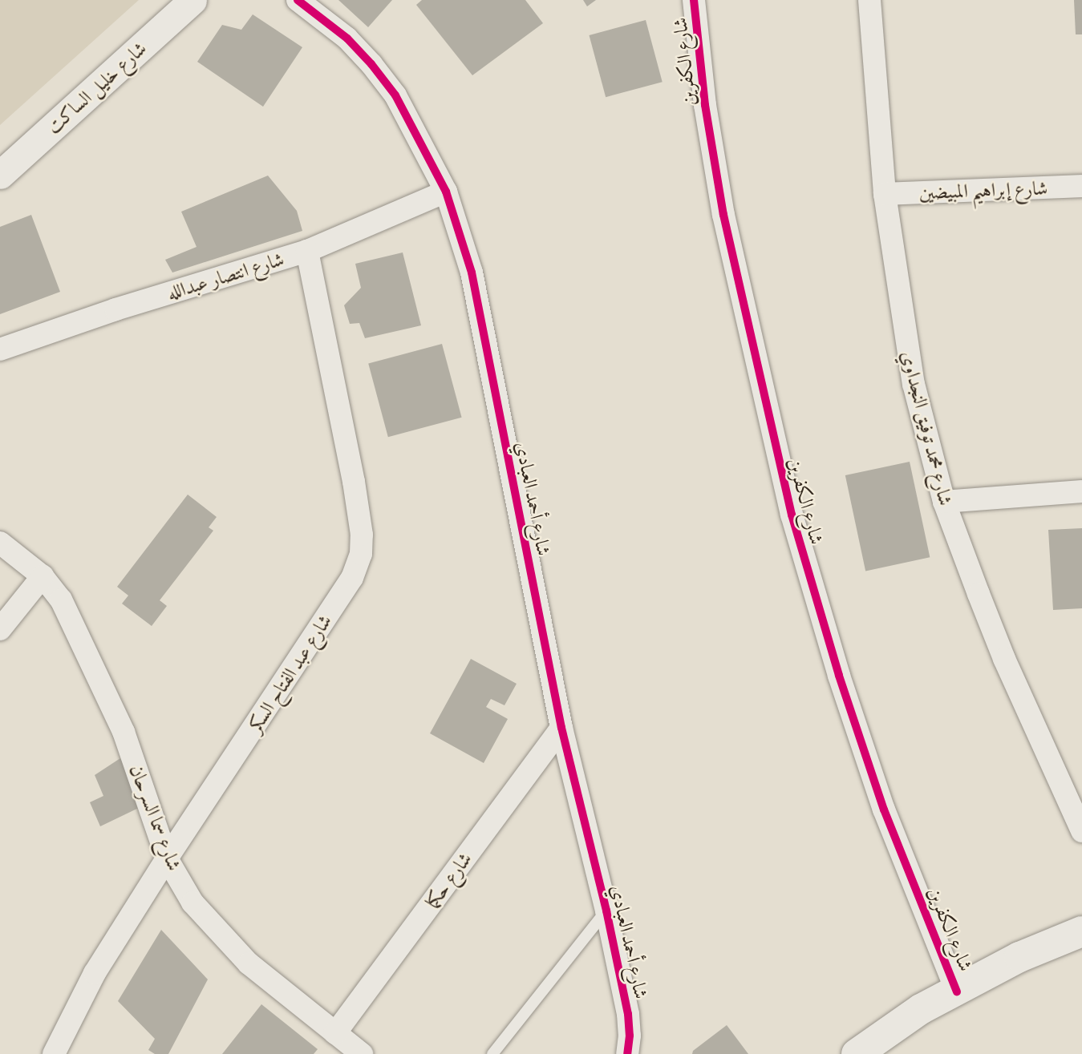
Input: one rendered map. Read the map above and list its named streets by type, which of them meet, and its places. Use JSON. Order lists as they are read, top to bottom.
{
  "streets": {
    "street": [
      "شارع الكفرين",
      "شارع خليل الساكت",
      "شارع إبراهيم المبيضين",
      "شارع انتصار عبدالله",
      "شارع محمد توفيق النجداوي",
      "شارع أحمد العبادي",
      "شارع عبد الفتاح السكر",
      "شارع سما السرحان",
      "شارع حكما"
    ]
  },
  "crossings": [
    ["شارع إبراهيم المبيضين", "شارع محمد توفيق النجداوي"],
    ["شارع انتصار عبدالله", "شارع أحمد العبادي"],
    ["شارع انتصار عبدالله", "شارع عبد الفتاح السكر"],
    ["شارع أحمد العبادي", "شارع حكما"],
    ["شارع عبد الفتاح السكر", "شارع سما السرحان"],
    ["شارع سما السرحان", "شارع حكما"]
  ]
}
